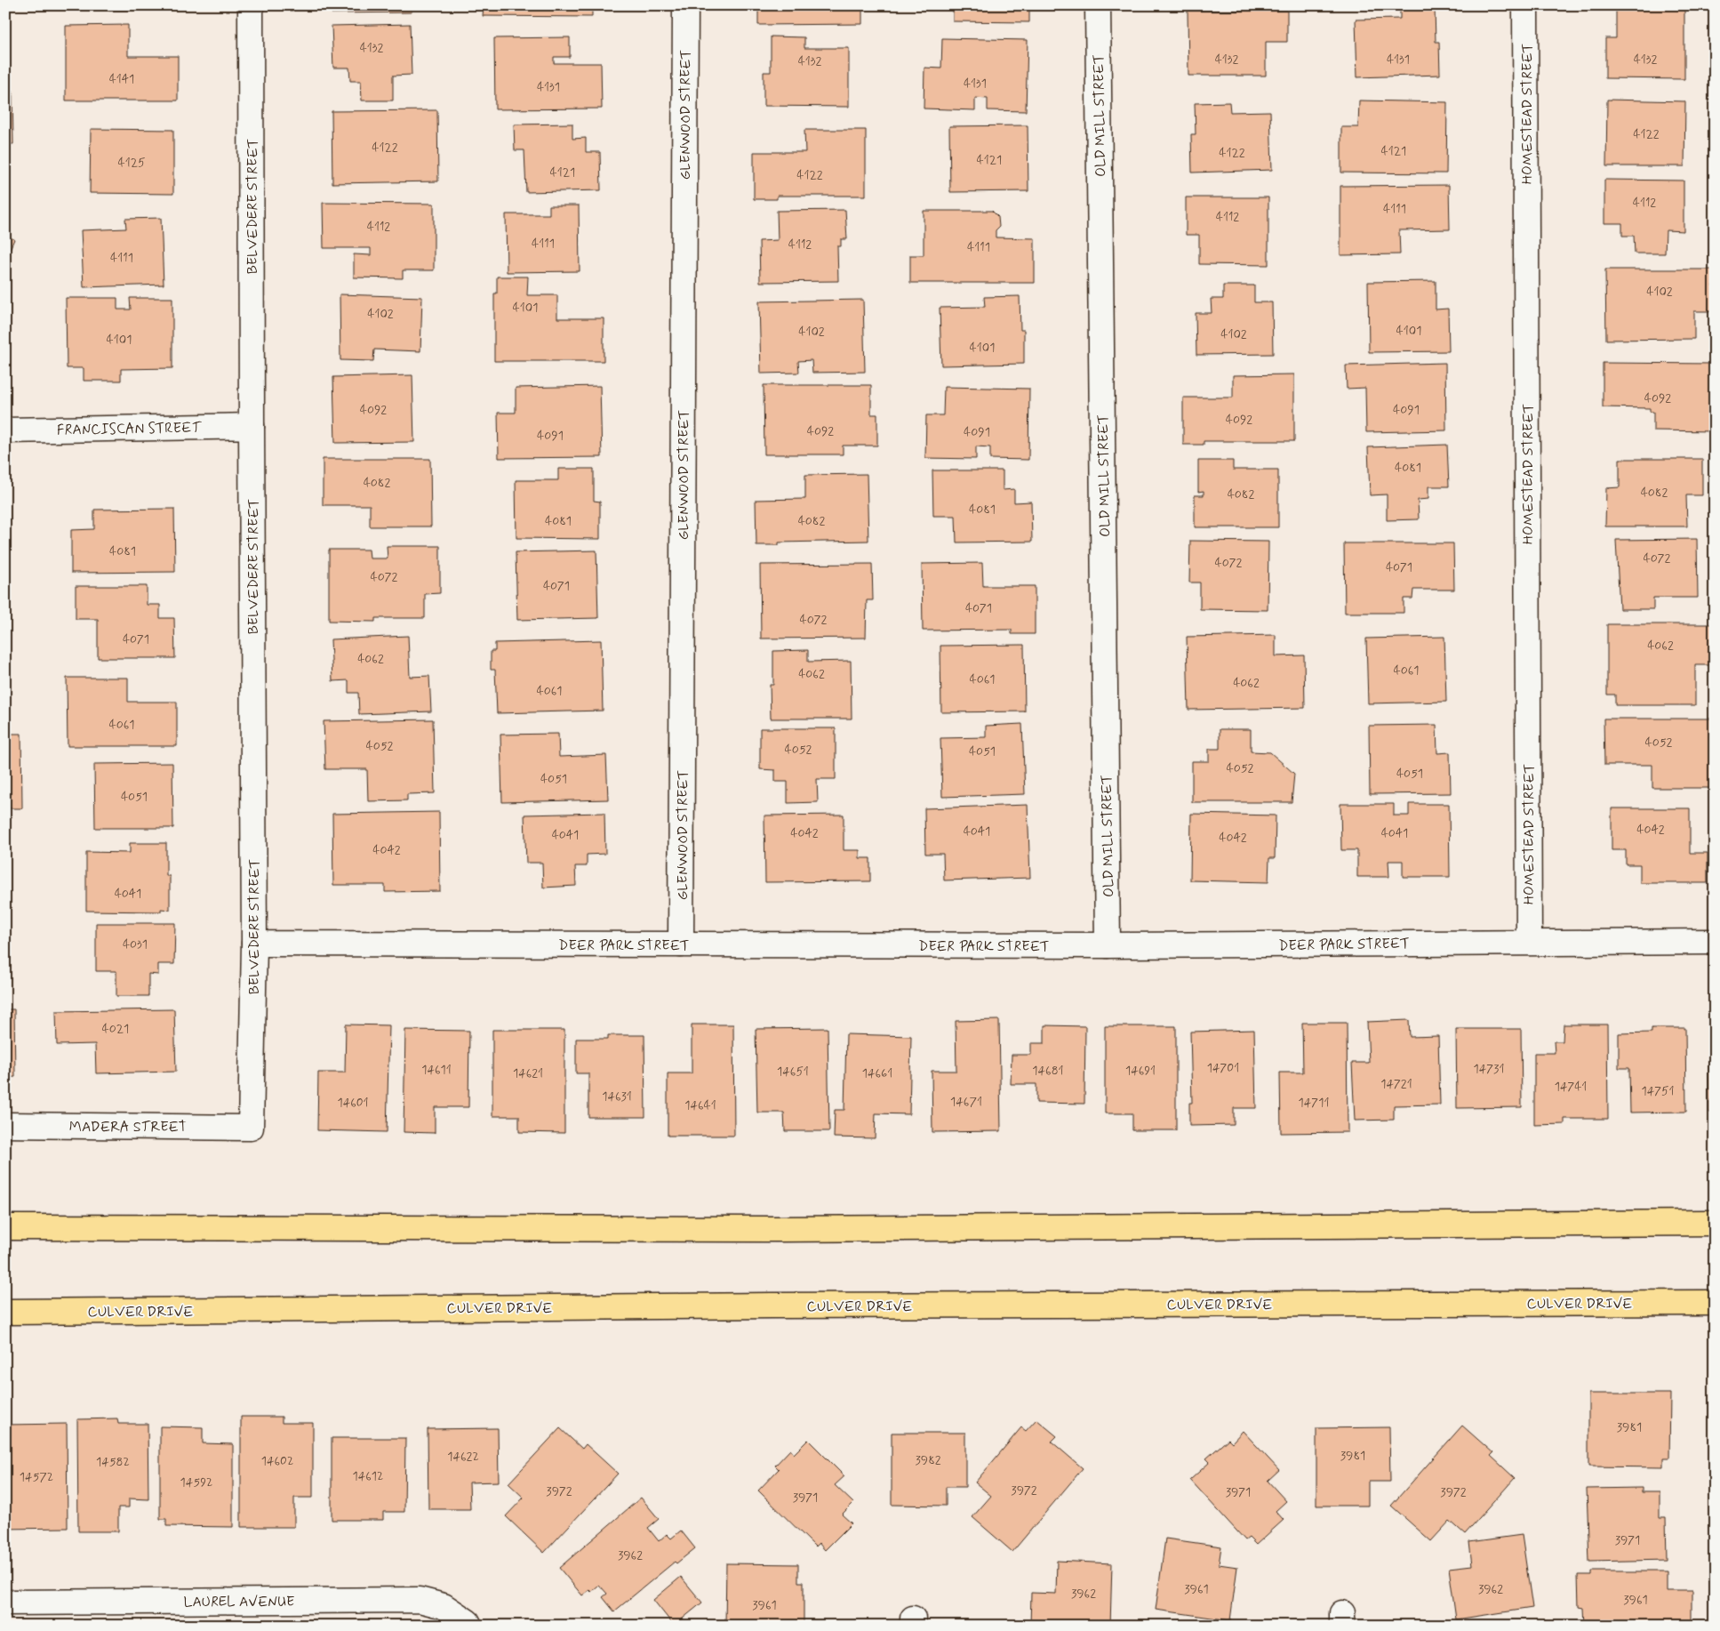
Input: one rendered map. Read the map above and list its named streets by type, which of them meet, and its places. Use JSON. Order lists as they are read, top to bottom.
{
  "streets": {
    "main road": ["CULVER DRIVE"],
    "street": [
      "HOMESTEAD STREET",
      "GLENWOOD STREET",
      "OLD MILL STREET",
      "BELVEDERE STREET",
      "FRANCISCAN STREET",
      "DEER PARK STREET",
      "MADERA STREET",
      "LAUREL AVENUE"
    ]
  },
  "crossings": [
    ["HOMESTEAD STREET", "DEER PARK STREET"],
    ["GLENWOOD STREET", "DEER PARK STREET"],
    ["OLD MILL STREET", "DEER PARK STREET"],
    ["BELVEDERE STREET", "FRANCISCAN STREET"],
    ["BELVEDERE STREET", "DEER PARK STREET"],
    ["BELVEDERE STREET", "MADERA STREET"]
  ],
  "house_numbers": [
    "4132",
    "4132",
    "4131",
    "4132",
    "4132",
    "4141",
    "4131",
    "4131",
    "4122",
    "4122",
    "4121",
    "4122",
    "4121",
    "4125",
    "4121",
    "4122",
    "4112",
    "4111",
    "4112",
    "4112",
    "4111",
    "4112",
    "4111",
    "4111",
    "4102",
    "4101",
    "4102",
    "4101",
    "4102",
    "4102",
    "4101",
    "4101",
    "4092",
    "4092",
    "4091",
    "4092",
    "4092",
    "4091",
    "4091",
    "4081",
    "4082",
    "4082",
    "4082",
    "4081",
    "4081",
    "4082",
    "4081",
    "4072",
    "4072",
    "4071",
    "4072",
    "4071",
    "4071",
    "4072",
    "4071",
    "4062",
    "4062",
    "4061",
    "4062",
    "4061",
    "4062",
    "4061",
    "4061",
    "4052",
    "4052",
    "4052",
    "4051",
    "4052",
    "4051",
    "4051",
    "4051",
    "4042",
    "4041",
    "4042",
    "4041",
    "4041",
    "4042",
    "4042",
    "4041",
    "4031",
    "4021",
    "14701",
    "14731",
    "14611",
    "14681",
    "14691",
    "14651",
    "14621",
    "14661",
    "14721",
    "14741",
    "14751",
    "14631",
    "14671",
    "14601",
    "14711",
    "14641",
    "3981",
    "3981",
    "14622",
    "3982",
    "14602",
    "14582",
    "14612",
    "14572",
    "14592",
    "3972",
    "3972",
    "3971",
    "3972",
    "3971",
    "3971",
    "3962",
    "3961",
    "3962",
    "3962",
    "3961",
    "3961"
  ]
}
